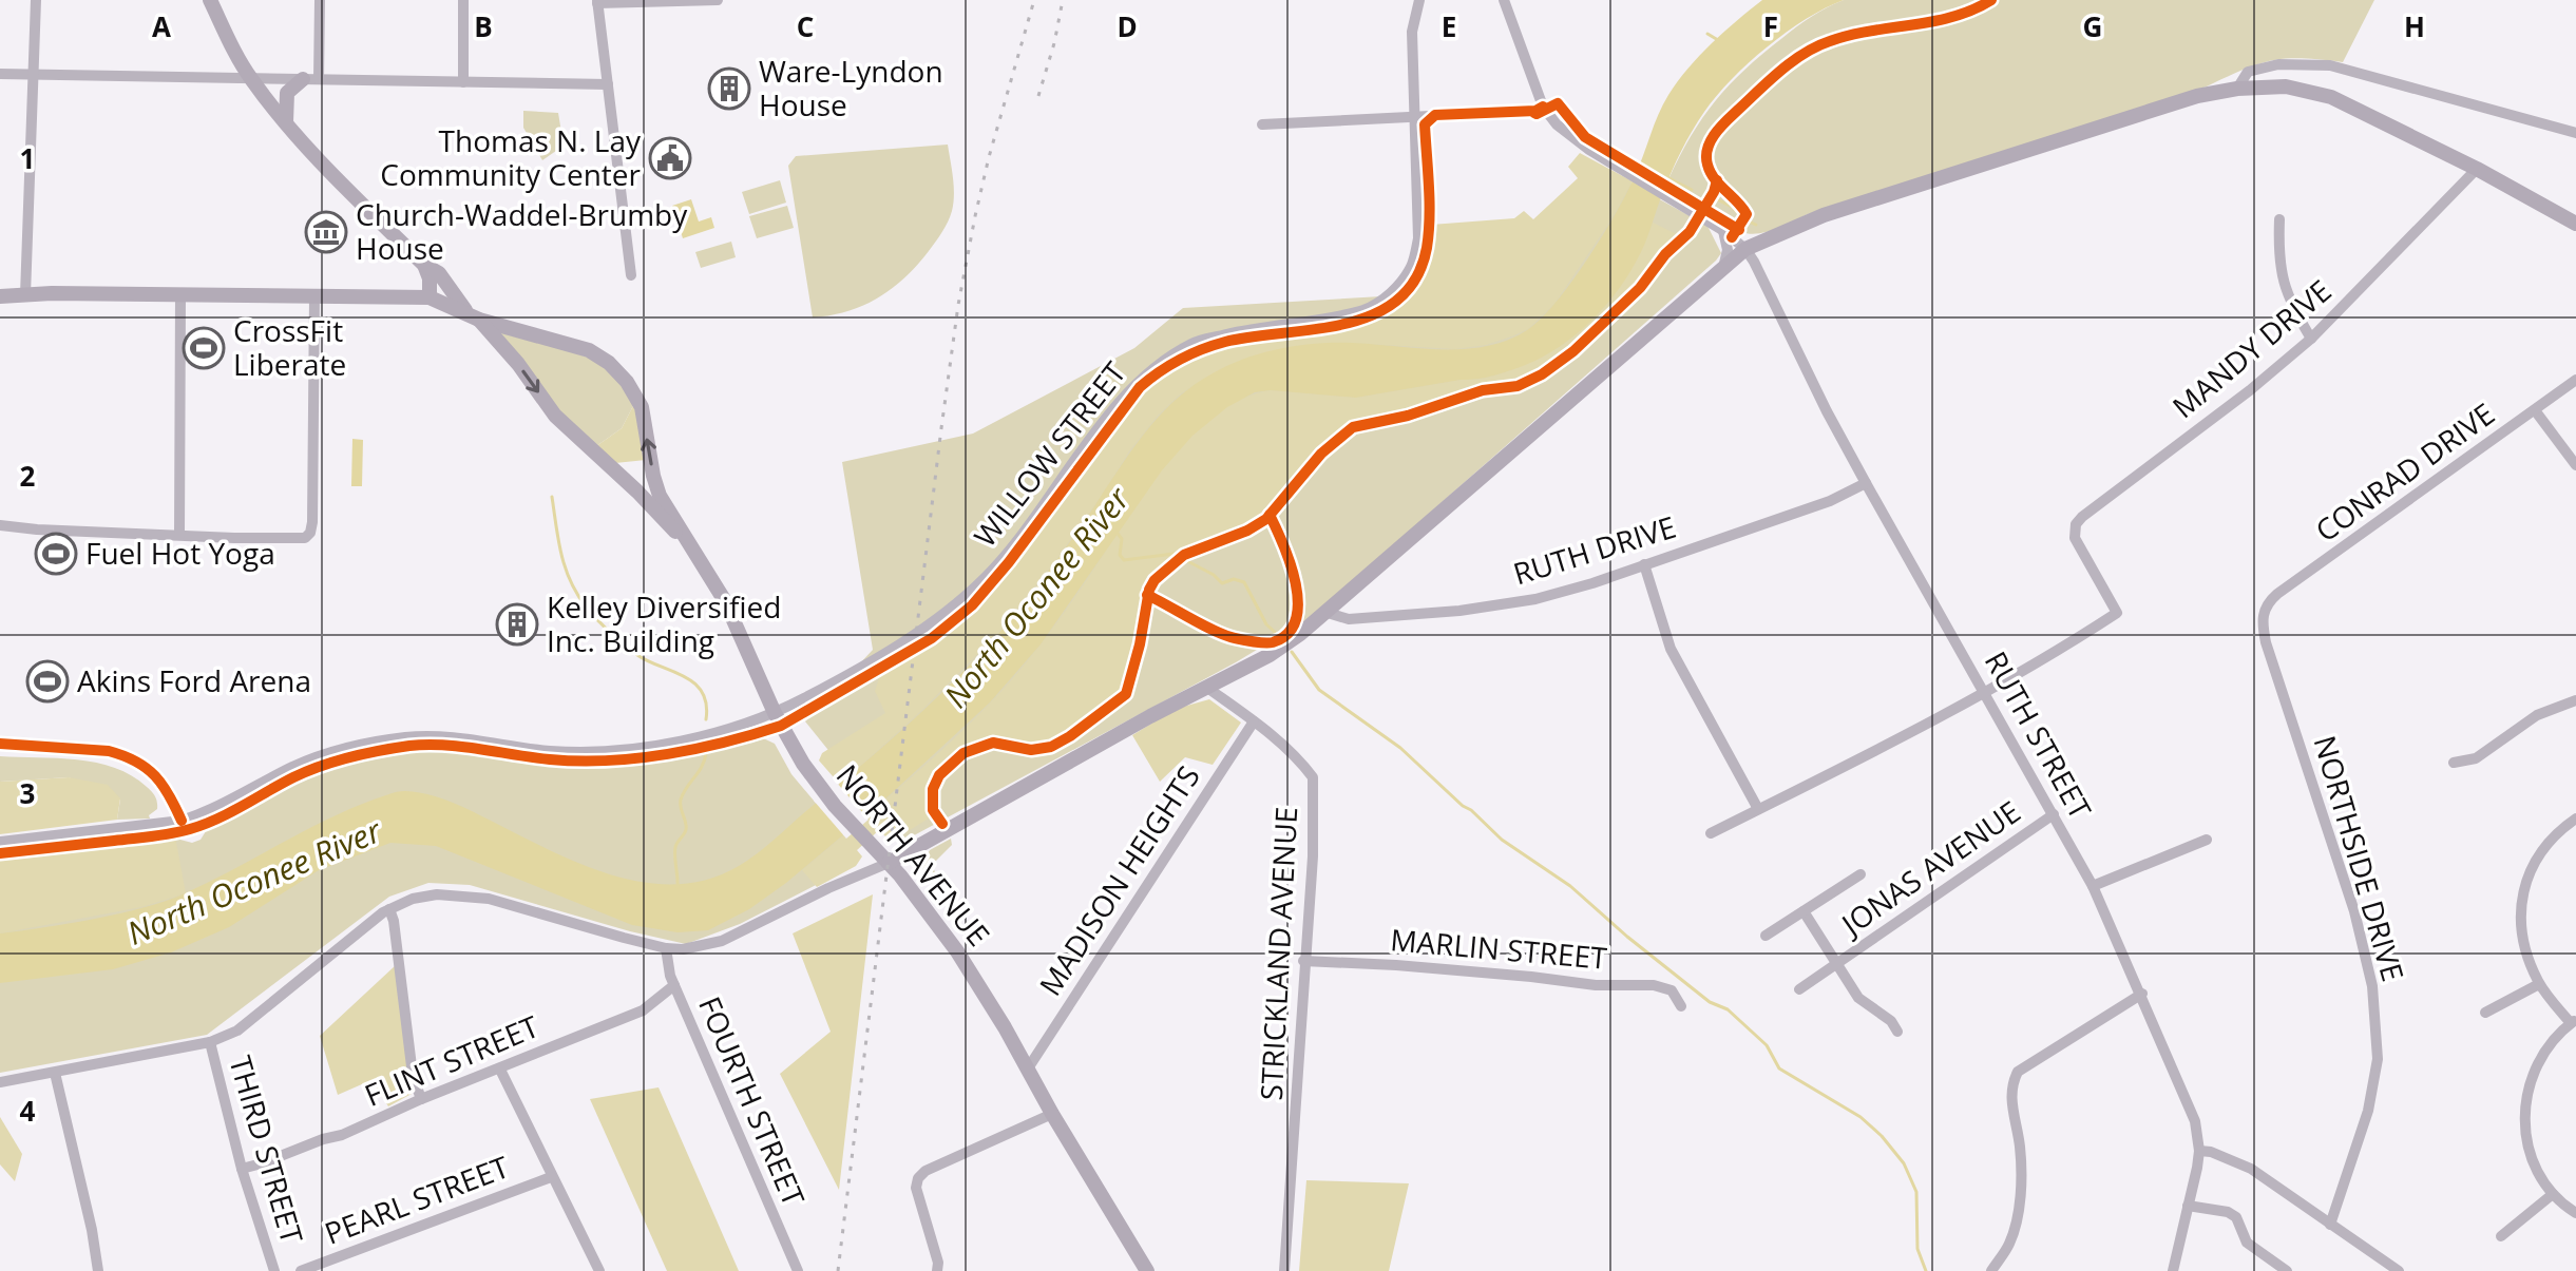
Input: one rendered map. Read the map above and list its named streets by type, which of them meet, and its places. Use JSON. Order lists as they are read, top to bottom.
{
  "streets": {
    "main road": ["NORTH AVENUE"],
    "street": [
      "MANDY DRIVE",
      "WILLOW STREET",
      "CONRAD DRIVE",
      "RUTH DRIVE",
      "RUTH STREET",
      "NORTHSIDE DRIVE",
      "JONAS AVENUE",
      "MADISON HEIGHTS",
      "MARLIN STREET",
      "STRICKLAND AVENUE",
      "FLINT STREET",
      "FOURTH STREET",
      "THIRD STREET",
      "PEARL STREET"
    ]
  },
  "crossings": [
    ["MANDY DRIVE", "RUTH STREET"],
    ["WILLOW STREET", "NORTH AVENUE"],
    ["CONRAD DRIVE", "NORTHSIDE DRIVE"],
    ["RUTH DRIVE", "RUTH STREET"],
    ["RUTH STREET", "JONAS AVENUE"],
    ["NORTH AVENUE", "MADISON HEIGHTS"],
    ["MADISON HEIGHTS", "STRICKLAND AVENUE"],
    ["MARLIN STREET", "STRICKLAND AVENUE"],
    ["FLINT STREET", "FOURTH STREET"],
    ["FLINT STREET", "THIRD STREET"]
  ],
  "water": ["North Oconee River"],
  "places": {
    "building": ["Ware-Lyndon House", "Kelley Diversified Inc. Building"],
    "public building": ["Thomas N. Lay Community Center"],
    "museum": ["Church-Waddel-Brumby House"],
    "sports": ["CrossFit Liberate", "Fuel Hot Yoga", "Akins Ford Arena"]
  },
  "grid": {
    "columns": [
      "A",
      "B",
      "C",
      "D",
      "E",
      "F",
      "G",
      "H"
    ],
    "rows": [
      "1",
      "2",
      "3",
      "4"
    ]
  }
}
